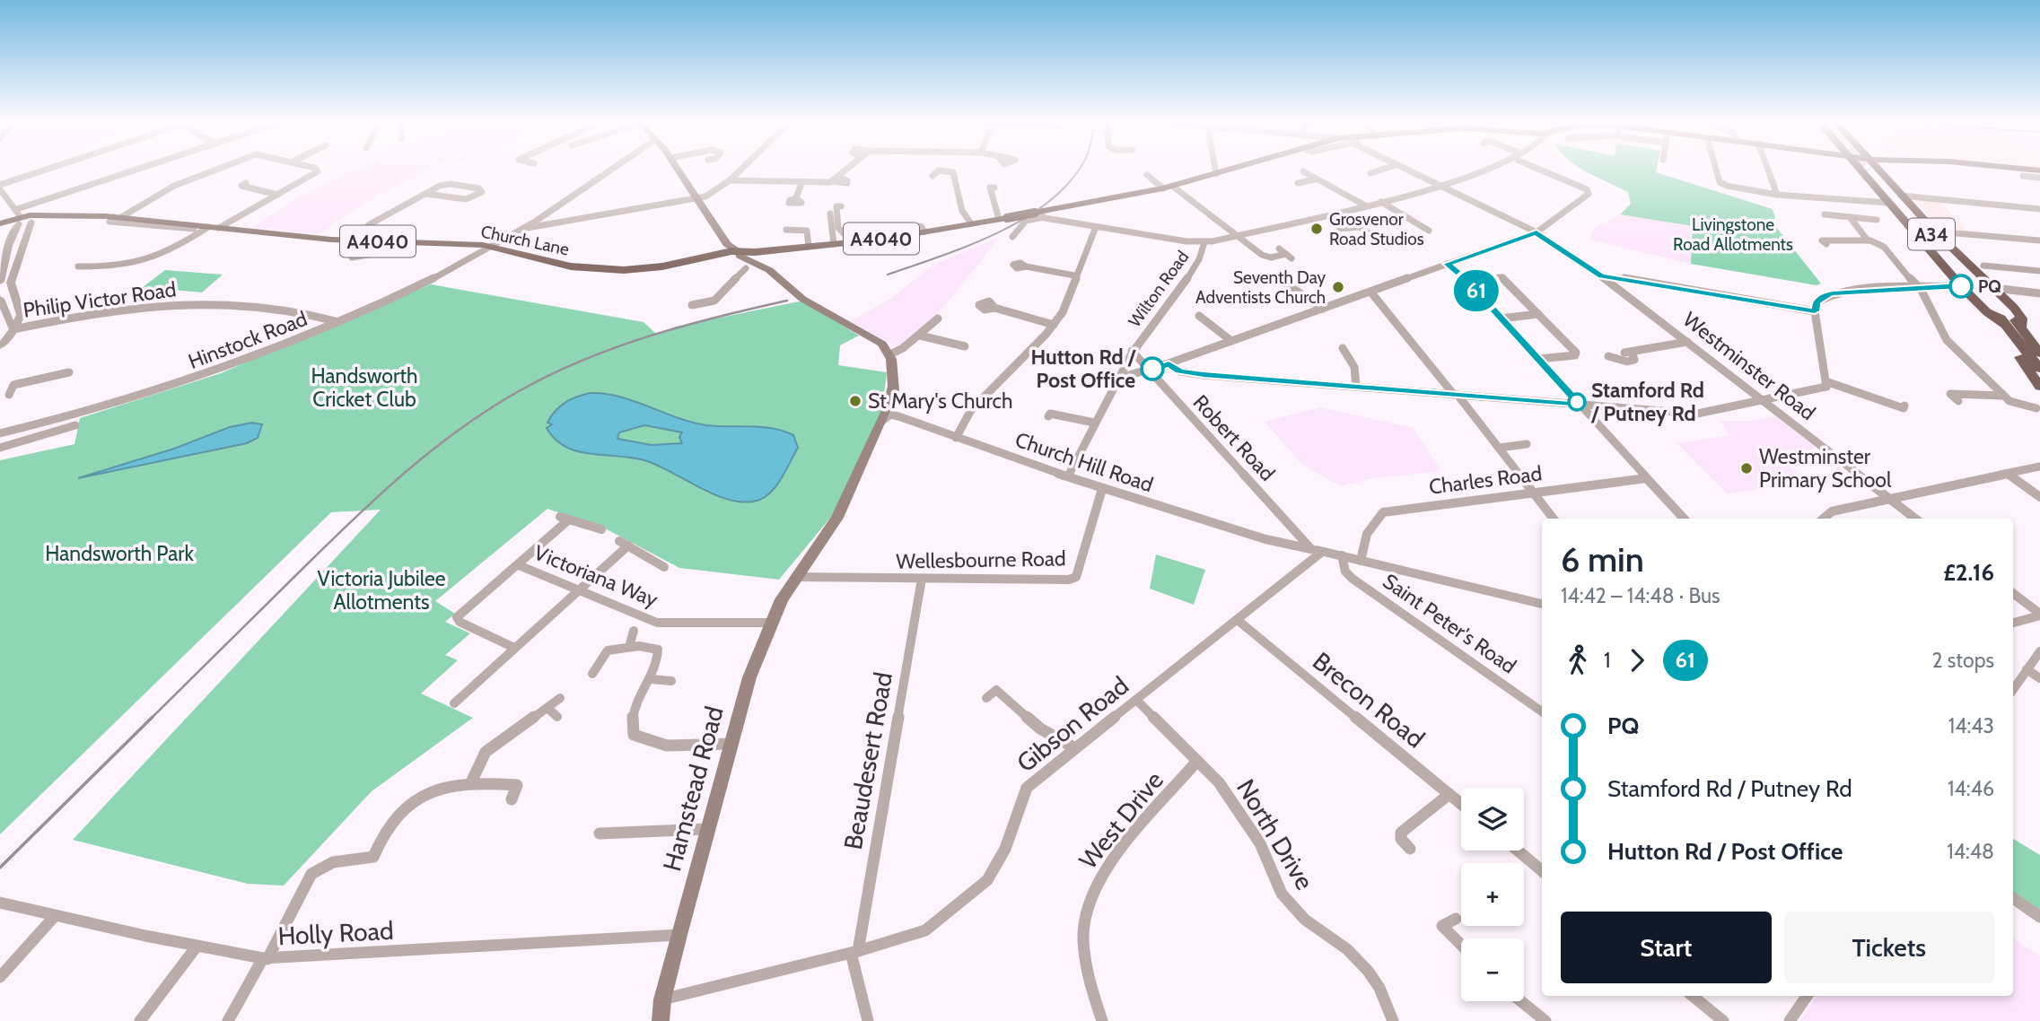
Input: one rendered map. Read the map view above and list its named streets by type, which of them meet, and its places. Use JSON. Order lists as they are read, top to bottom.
{
  "streets": {
    "highway": ["A34"],
    "main road": ["A4040", "Church Lane", "Hamstead Road"],
    "street": [
      "Wilton Road",
      "Philip Victor Road",
      "Hinstock Road",
      "Westminster Road",
      "Robert Road",
      "Church Hill Road",
      "Charles Road",
      "Wellesbourne Road",
      "Victoriana Way",
      "Saint Peter's Road",
      "Brecon Road",
      "Gibson Road",
      "Beaudesert Road",
      "West Drive",
      "North Drive",
      "Holly Road"
    ]
  },
  "crossings": [
    ["A4040", "Church Lane"],
    ["Church Lane", "Hinstock Road"],
    ["Wilton Road", "Robert Road"],
    ["Wilton Road", "Church Hill Road"],
    ["Philip Victor Road", "Hinstock Road"],
    ["Robert Road", "Church Hill Road"],
    ["Robert Road", "Gibson Road"],
    ["Church Hill Road", "Charles Road"],
    ["Church Hill Road", "Wellesbourne Road"],
    ["Church Hill Road", "Saint Peter's Road"],
    ["Church Hill Road", "Gibson Road"],
    ["Church Hill Road", "Hamstead Road"],
    ["Wellesbourne Road", "Beaudesert Road"],
    ["Wellesbourne Road", "Hamstead Road"],
    ["Victoriana Way", "Hamstead Road"],
    ["Brecon Road", "Gibson Road"],
    ["Gibson Road", "Beaudesert Road"],
    ["Gibson Road", "Hamstead Road"],
    ["Gibson Road", "North Drive"],
    ["Hamstead Road", "Holly Road"],
    ["West Drive", "North Drive"]
  ],
  "parks": [
    "Livingstone Road Allotments",
    "Handsworth Cricket Club",
    "Handsworth Park",
    "Victoria Jubilee Allotments"
  ],
  "places": [
    "Grosvenor Road Studios",
    "PQ",
    "Seventh Day Adventists Church",
    "Hutton Rd / Post Office",
    "St Mary's Church",
    "Stamford Rd / Putney Rd",
    "Westminster Primary School"
  ],
  "lines": ["bus line 61"],
  "page": {
    "on_map": "61",
    "heading": ["6 min", "14:42 – 14:48 · Bus", "£2.16"],
    "legs": ["1", "61", "2 stops"],
    "list": [
      {
        "name": "PQ",
        "value": "14:43"
      },
      {
        "name": "Stamford Rd / Putney Rd",
        "value": "14:46"
      },
      {
        "name": "Hutton Rd / Post Office",
        "value": "14:48"
      }
    ],
    "map_buttons": ["+", "−"],
    "buttons": ["Start", "Tickets"]
  }
}
